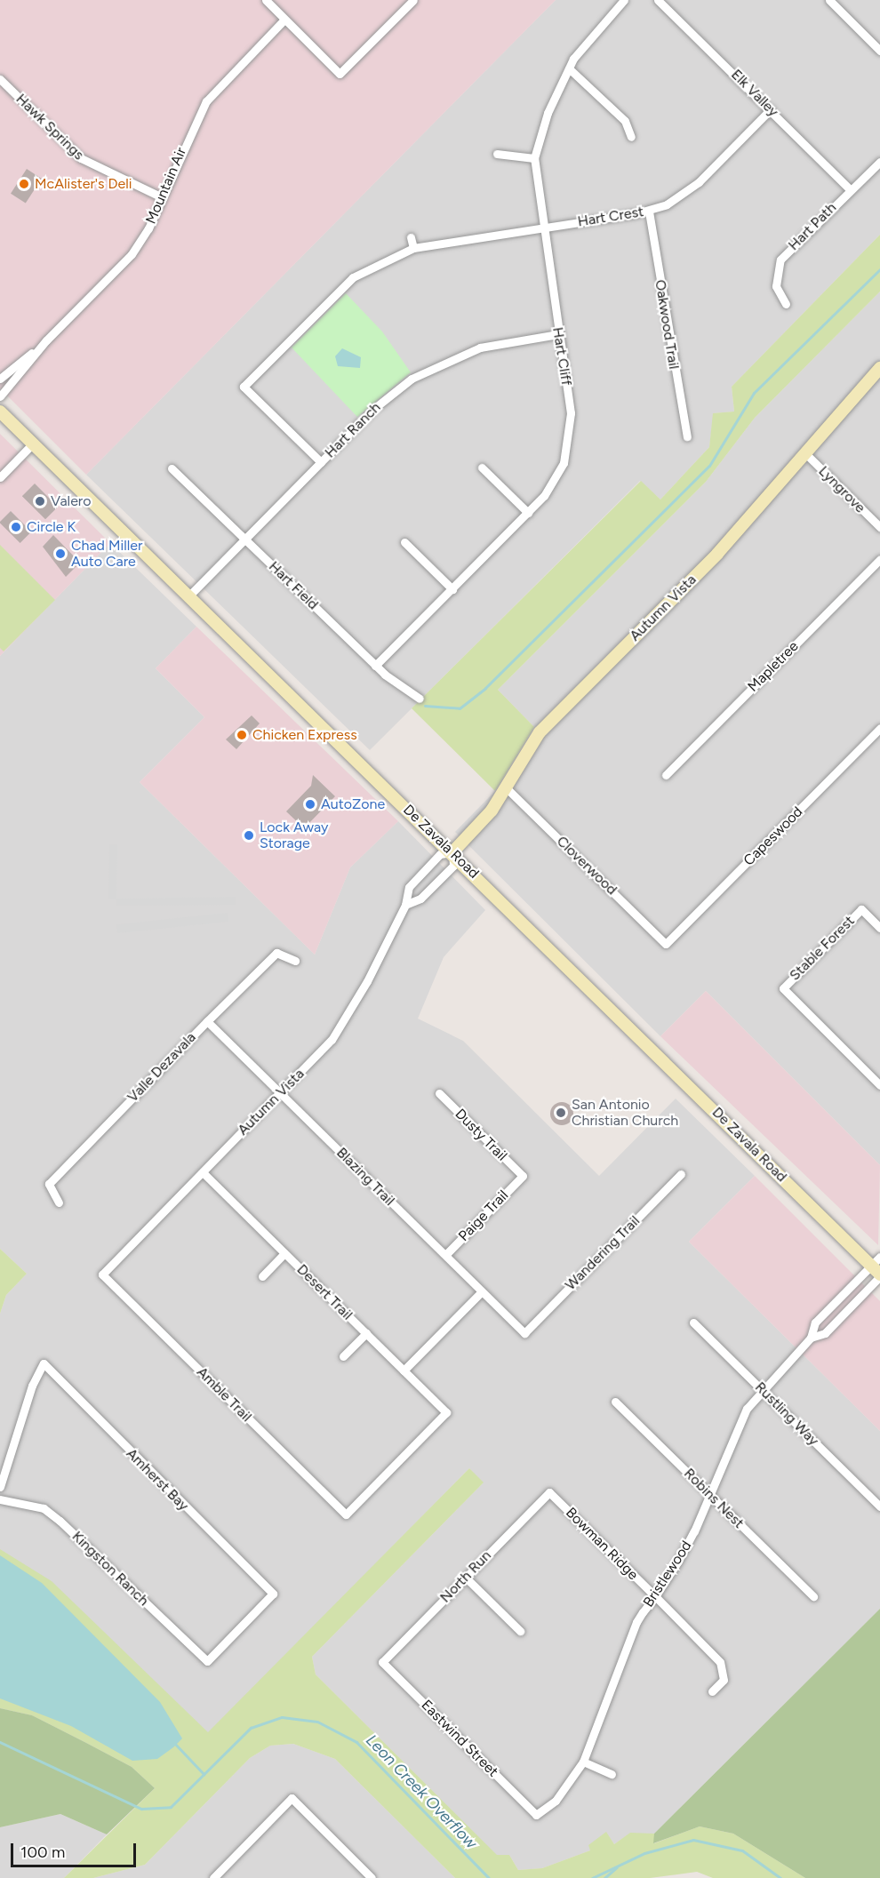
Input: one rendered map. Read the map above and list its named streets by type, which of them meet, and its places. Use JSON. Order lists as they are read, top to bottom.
{
  "streets": {
    "main road": ["Autumn Vista", "De Zavala Road"],
    "street": [
      "Elk Valley",
      "Hawk Springs",
      "Mountain Air",
      "Hart Crest",
      "Hart Path",
      "Oakwood Trail",
      "Hart Cliff",
      "Hart Ranch",
      "Lyngrove",
      "Hart Field",
      "Mapletree",
      "Capeswood",
      "Cloverwood",
      "Stable Forest",
      "Valle Dezavala",
      "Dusty Trail",
      "Blazing Trail",
      "Paige Trail",
      "Wandering Trail",
      "Desert Trail",
      "Amble Trail",
      "Rustling Way",
      "Amherst Bay",
      "Robins Nest",
      "Bowman Ridge",
      "Kingston Ranch",
      "Bristlewood",
      "North Run",
      "Eastwind Street"
    ]
  },
  "crossings": [
    ["Elk Valley", "Hart Crest"],
    ["Elk Valley", "Hart Path"],
    ["Hawk Springs", "Mountain Air"],
    ["Hart Crest", "Oakwood Trail"],
    ["Hart Crest", "Hart Cliff"],
    ["Hart Crest", "Hart Ranch"],
    ["Hart Cliff", "Hart Ranch"],
    ["Hart Cliff", "Hart Field"],
    ["Hart Ranch", "Hart Field"],
    ["Hart Ranch", "De Zavala Road"],
    ["Lyngrove", "Autumn Vista"],
    ["Autumn Vista", "De Zavala Road"],
    ["Autumn Vista", "Cloverwood"],
    ["Autumn Vista", "Blazing Trail"],
    ["Autumn Vista", "Desert Trail"],
    ["Autumn Vista", "Amble Trail"],
    ["Capeswood", "Cloverwood"],
    ["De Zavala Road", "Bristlewood"],
    ["Valle Dezavala", "Blazing Trail"],
    ["Dusty Trail", "Paige Trail"],
    ["Blazing Trail", "Paige Trail"],
    ["Blazing Trail", "Wandering Trail"],
    ["Desert Trail", "Amble Trail"],
    ["Rustling Way", "Bristlewood"],
    ["Amherst Bay", "Kingston Ranch"],
    ["Robins Nest", "Bristlewood"],
    ["Bowman Ridge", "Bristlewood"],
    ["Bowman Ridge", "North Run"],
    ["Bristlewood", "Eastwind Street"],
    ["North Run", "Eastwind Street"]
  ],
  "water": ["Leon Creek Overflow"],
  "places": [
    "McAlister's Deli",
    "Valero",
    "Circle K",
    "Chad Miller Auto Care",
    "Chicken Express",
    "AutoZone",
    "Lock Away Storage",
    "San Antonio Christian Church"
  ],
  "scale_bar": "100 m"
}
